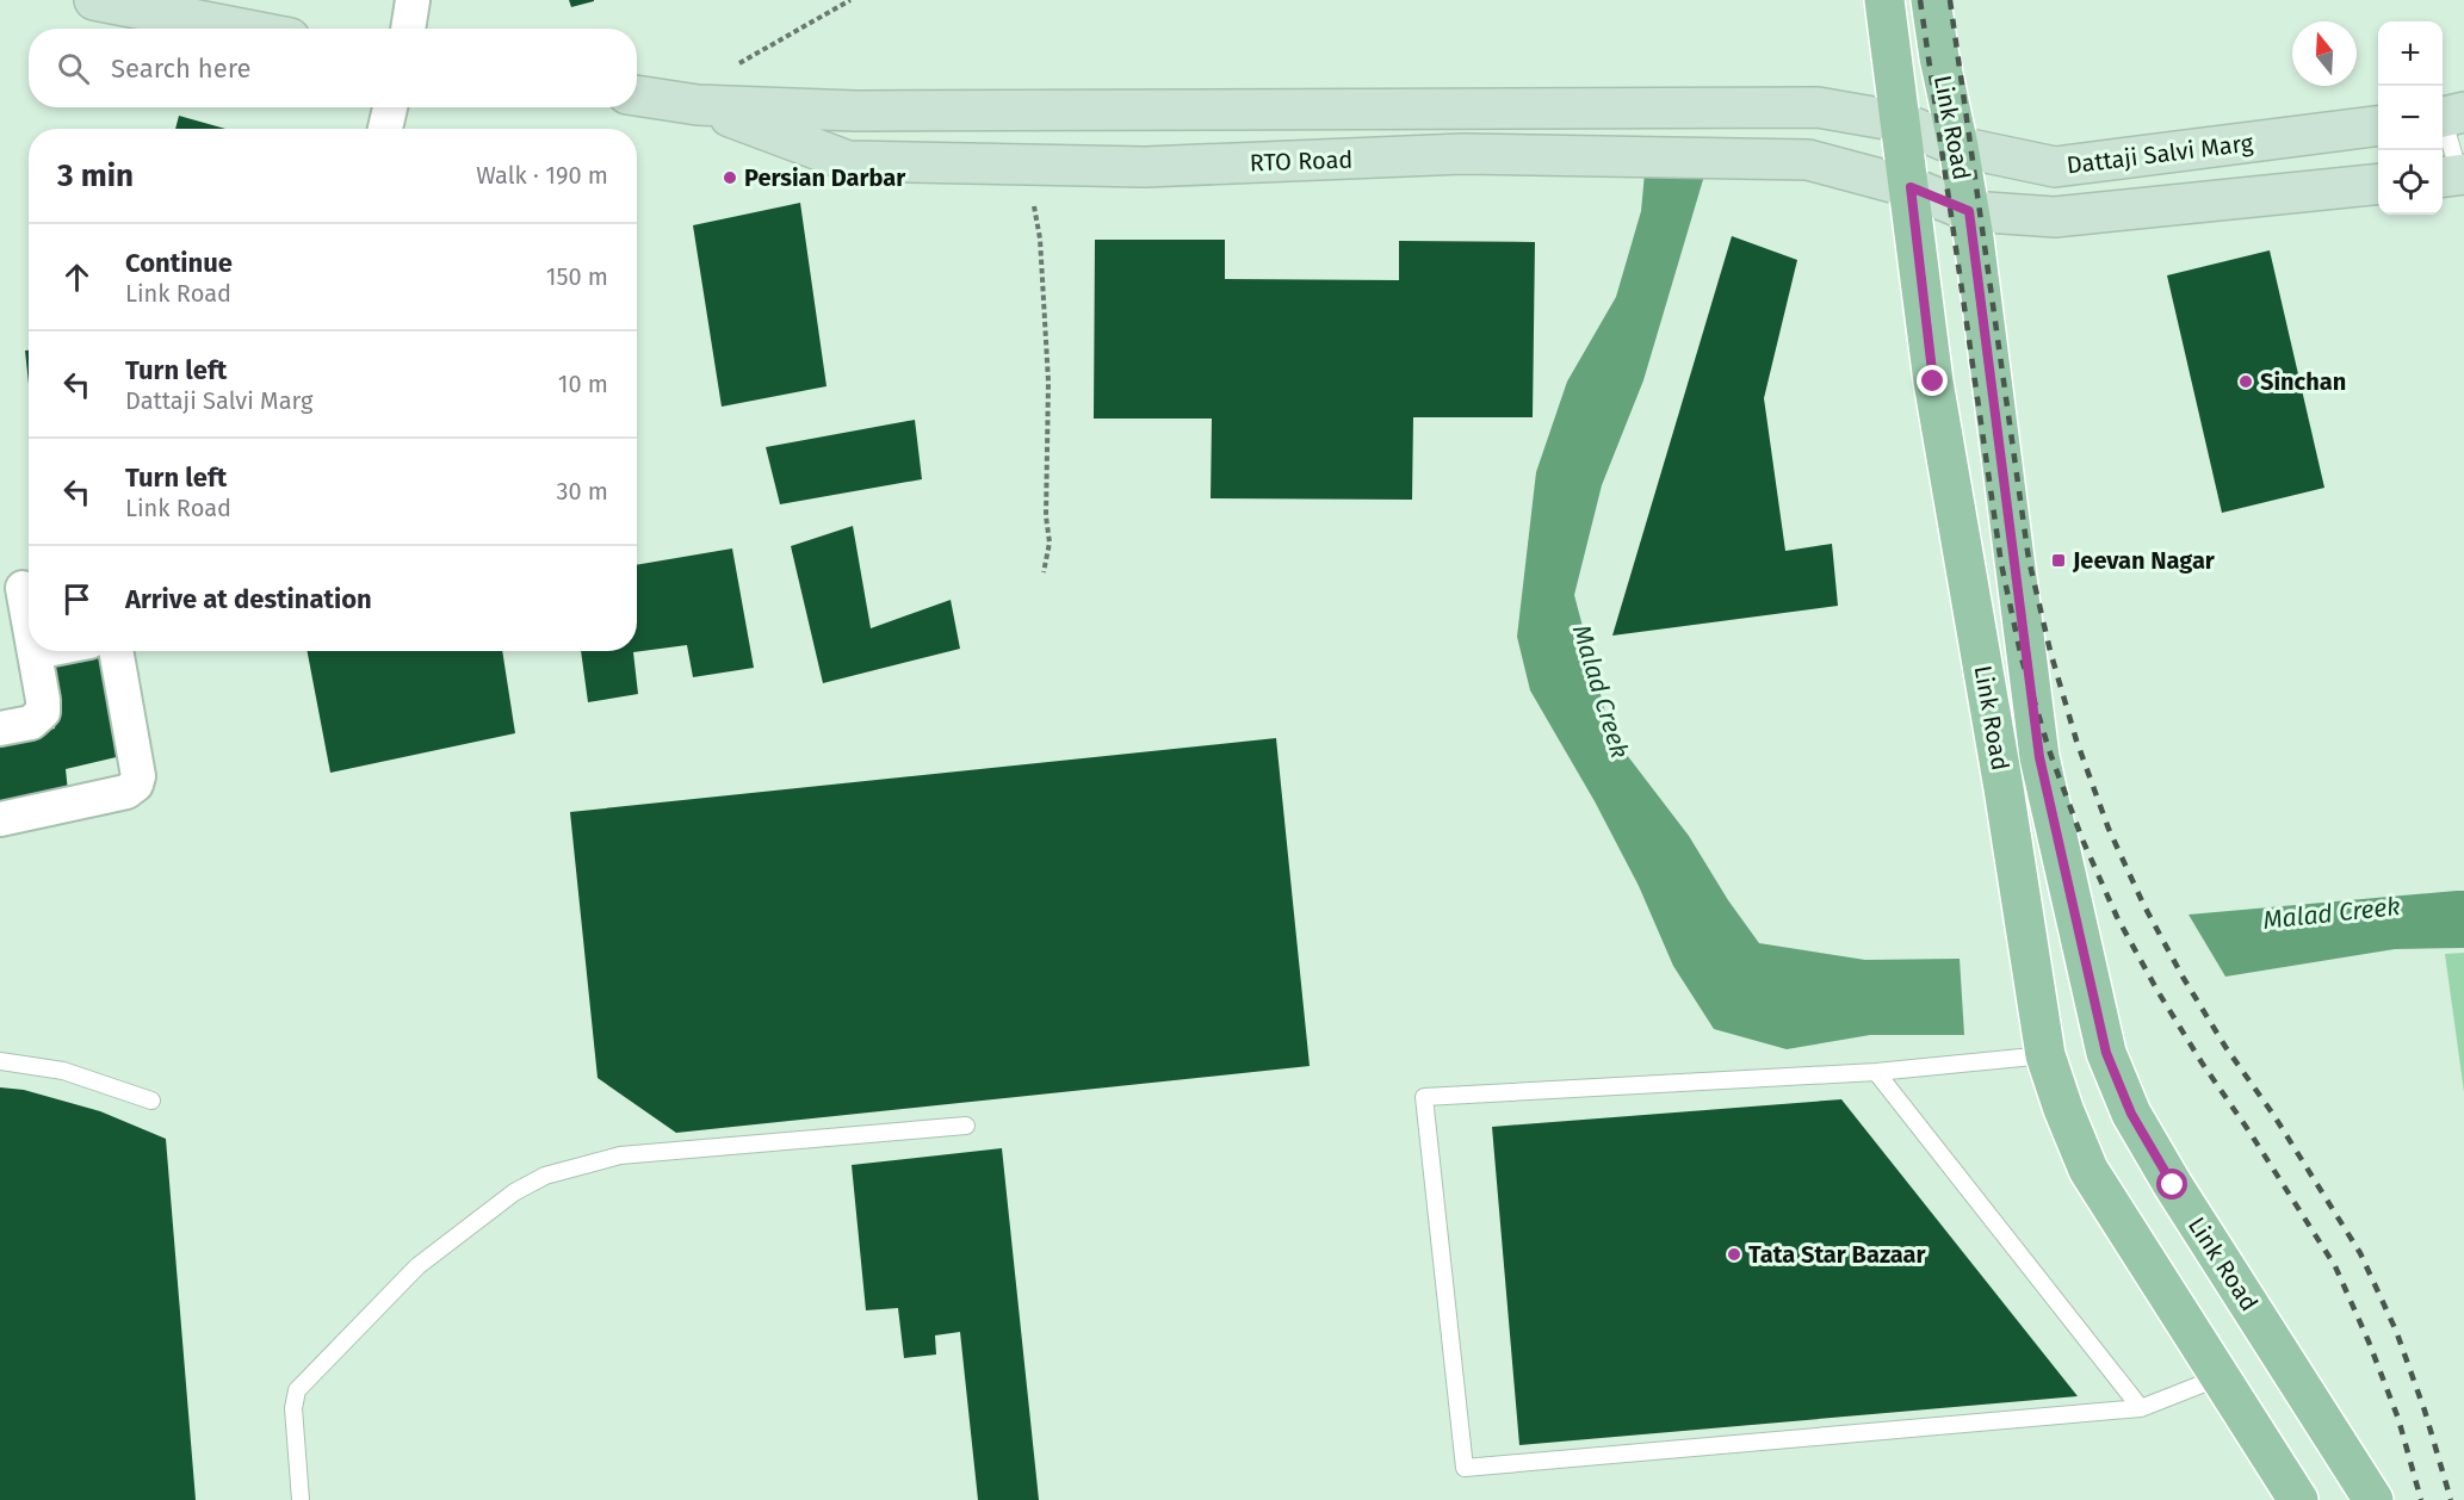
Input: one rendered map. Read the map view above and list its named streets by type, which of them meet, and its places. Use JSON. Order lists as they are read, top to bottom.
{
  "streets": {
    "main road": ["Link Road"],
    "street": ["Dattaji Salvi Marg", "RTO Road"]
  },
  "crossings": [
    ["Link Road", "Dattaji Salvi Marg"],
    ["Link Road", "RTO Road"],
    ["Dattaji Salvi Marg", "RTO Road"]
  ],
  "water": ["Malad Creek"],
  "places": {
    "other": ["Persian Darbar", "Sinchan", "Tata Star Bazaar"],
    "transit": ["Jeevan Nagar"]
  },
  "north": "top",
  "page": {
    "map_buttons": ["+", "−"],
    "search": "Search here",
    "heading": ["3 min", "Walk · 190 m"],
    "list": [
      ["Continue", "Link Road", "150 m"],
      ["Turn left", "Dattaji Salvi Marg", "10 m"],
      ["Turn left", "Link Road", "30 m"],
      "Arrive at destination"
    ]
  }
}
